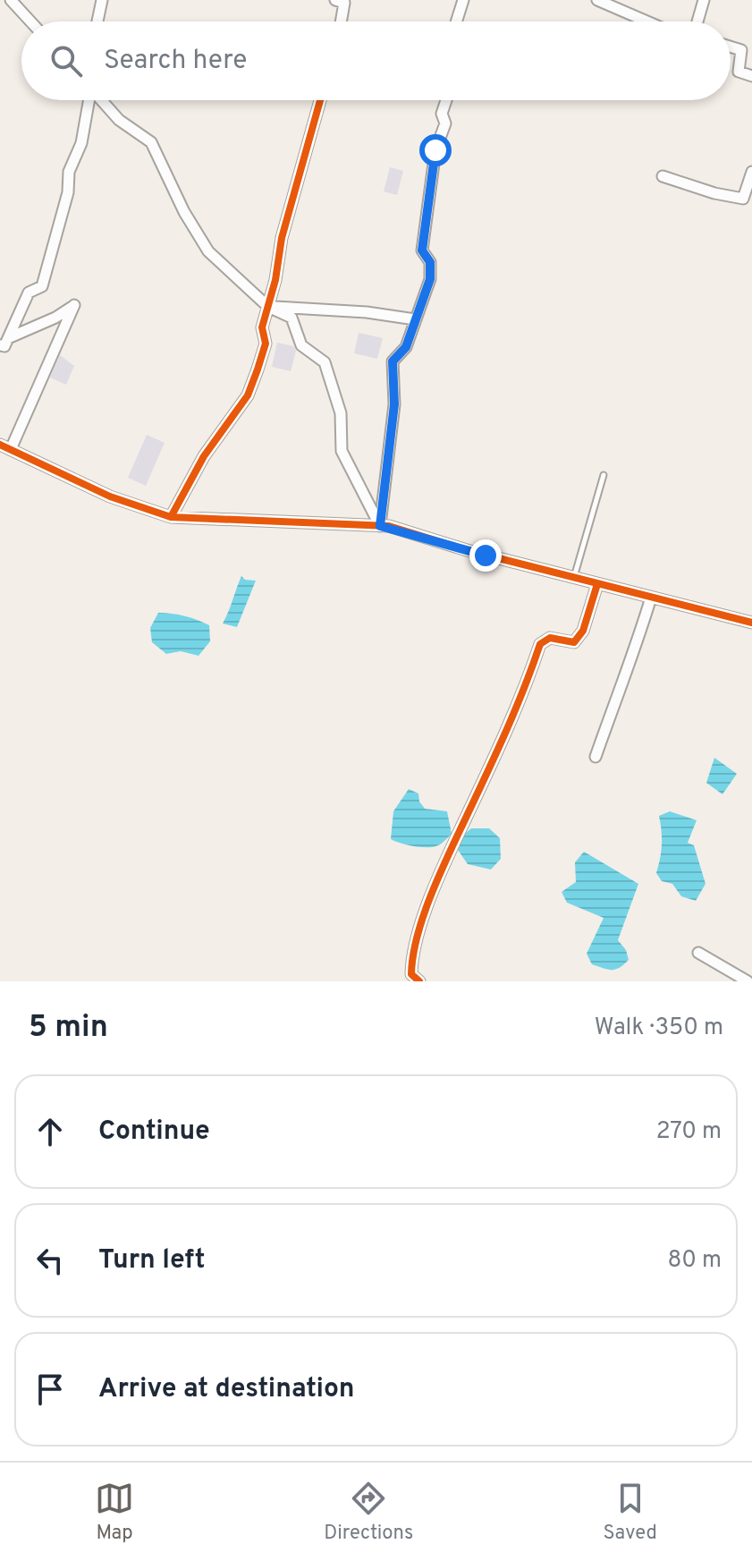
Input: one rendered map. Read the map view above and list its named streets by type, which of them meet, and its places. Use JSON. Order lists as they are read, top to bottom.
{
  "page": {
    "search": "Search here",
    "heading": ["5 min", "Walk · 350 m"],
    "list": [
      ["Continue", "270 m"],
      ["Turn left", "80 m"],
      "Arrive at destination"
    ],
    "nav": ["Map", "Directions", "Saved"]
  }
}
